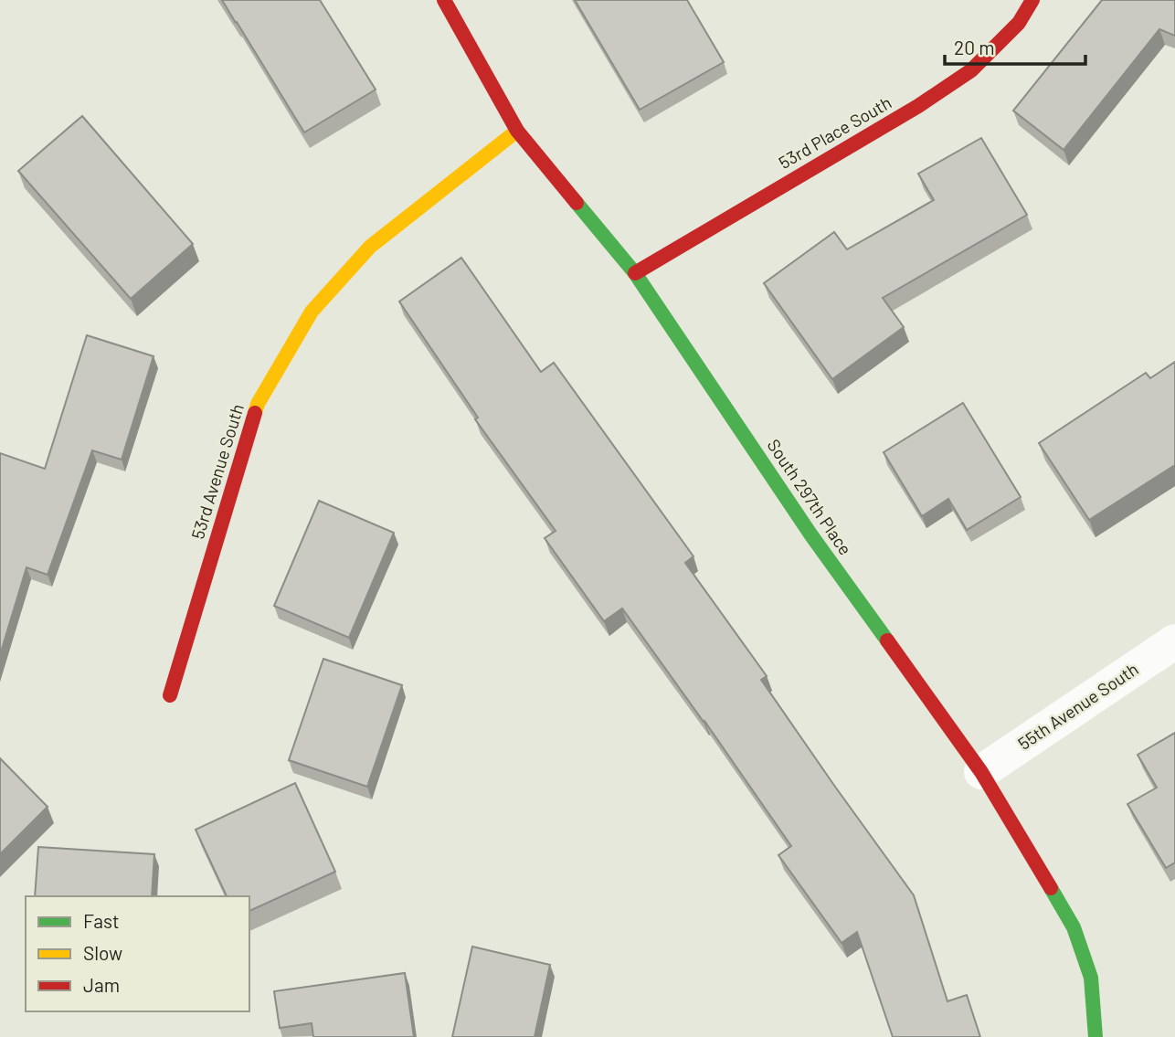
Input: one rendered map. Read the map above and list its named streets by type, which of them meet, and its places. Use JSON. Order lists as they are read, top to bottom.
{
  "streets": {
    "street": [
      "53rd Place South",
      "53rd Avenue South",
      "South 297th Place",
      "55th Avenue South"
    ]
  },
  "crossings": [
    ["53rd Place South", "South 297th Place"],
    ["53rd Avenue South", "South 297th Place"],
    ["South 297th Place", "55th Avenue South"]
  ],
  "legend": ["Fast", "Slow", "Jam"],
  "scale_bar": "20 m"
}
